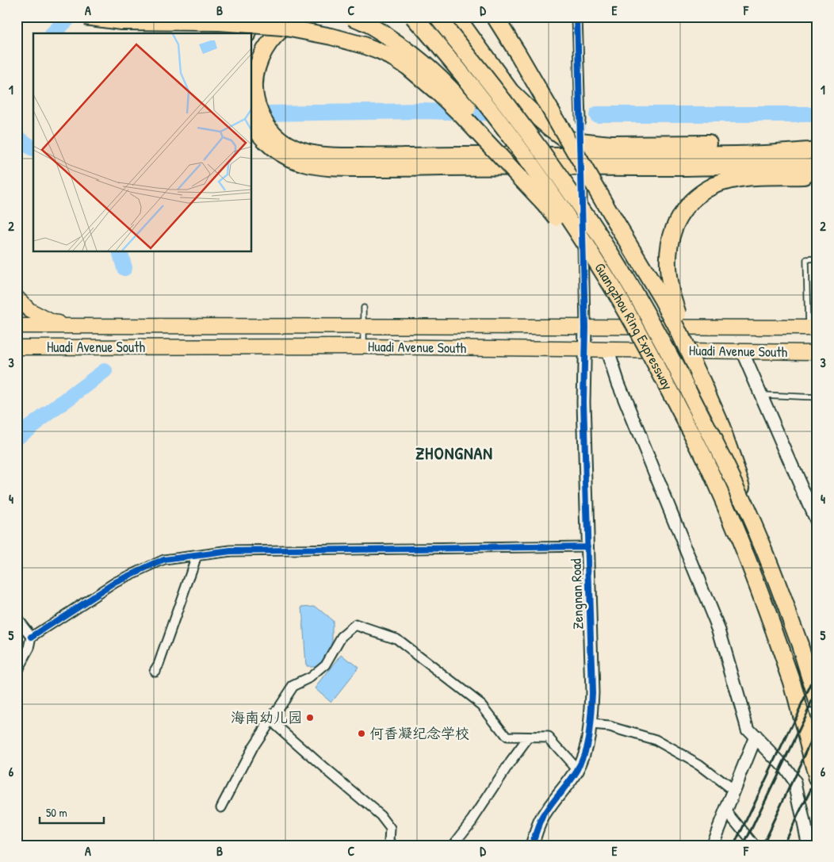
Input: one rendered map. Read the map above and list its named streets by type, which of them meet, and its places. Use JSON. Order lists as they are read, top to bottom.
{
  "streets": {
    "highway": ["Guangzhou Ring Expressway"],
    "main road": ["Huadi Avenue South"],
    "street": ["Zengnan Road"]
  },
  "crossings": [
    ["Huadi Avenue South", "Zengnan Road"]
  ],
  "districts": ["ZHONGNAN"],
  "places": ["海南幼儿园", "何香凝纪念学校"],
  "scale_bar": "50 m",
  "grid": {
    "columns": [
      "A",
      "B",
      "C",
      "D",
      "E",
      "F"
    ],
    "rows": [
      "1",
      "2",
      "3",
      "4",
      "5",
      "6"
    ]
  }
}
